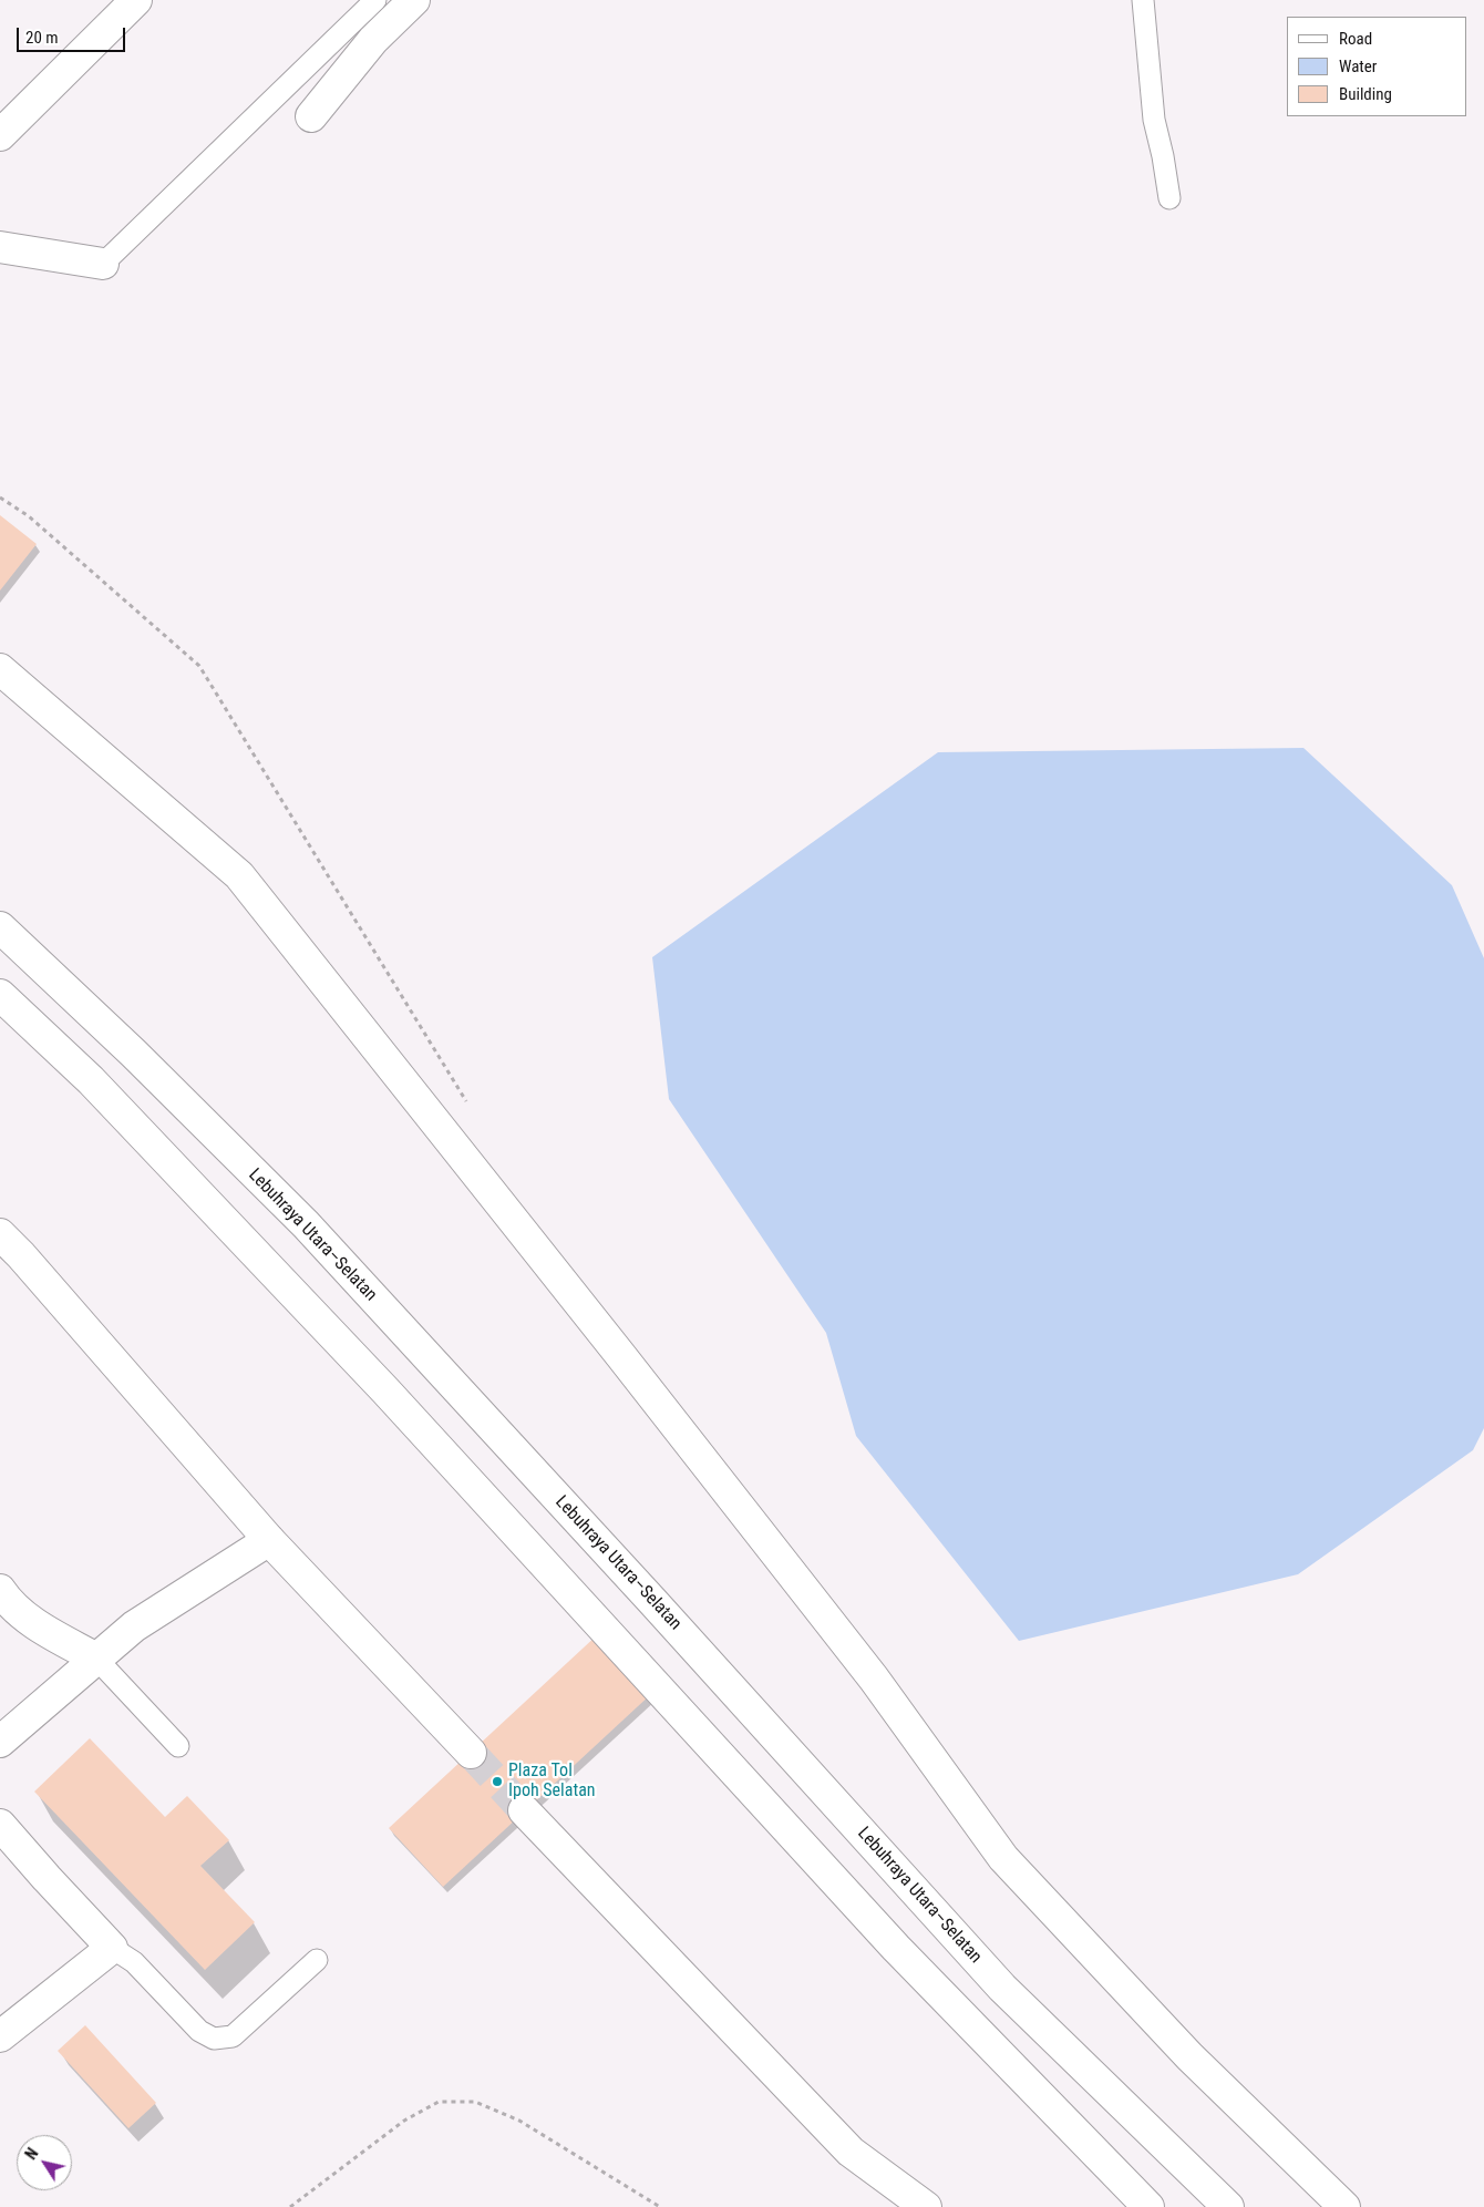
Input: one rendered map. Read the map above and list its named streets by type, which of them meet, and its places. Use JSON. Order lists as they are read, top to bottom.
{
  "streets": {
    "main road": ["Lebuhraya Utara–Selatan"]
  },
  "places": ["Plaza Tol Ipoh Selatan"],
  "legend": ["Road", "Water", "Building"],
  "scale_bar": "20 m",
  "north": "top left"
}
